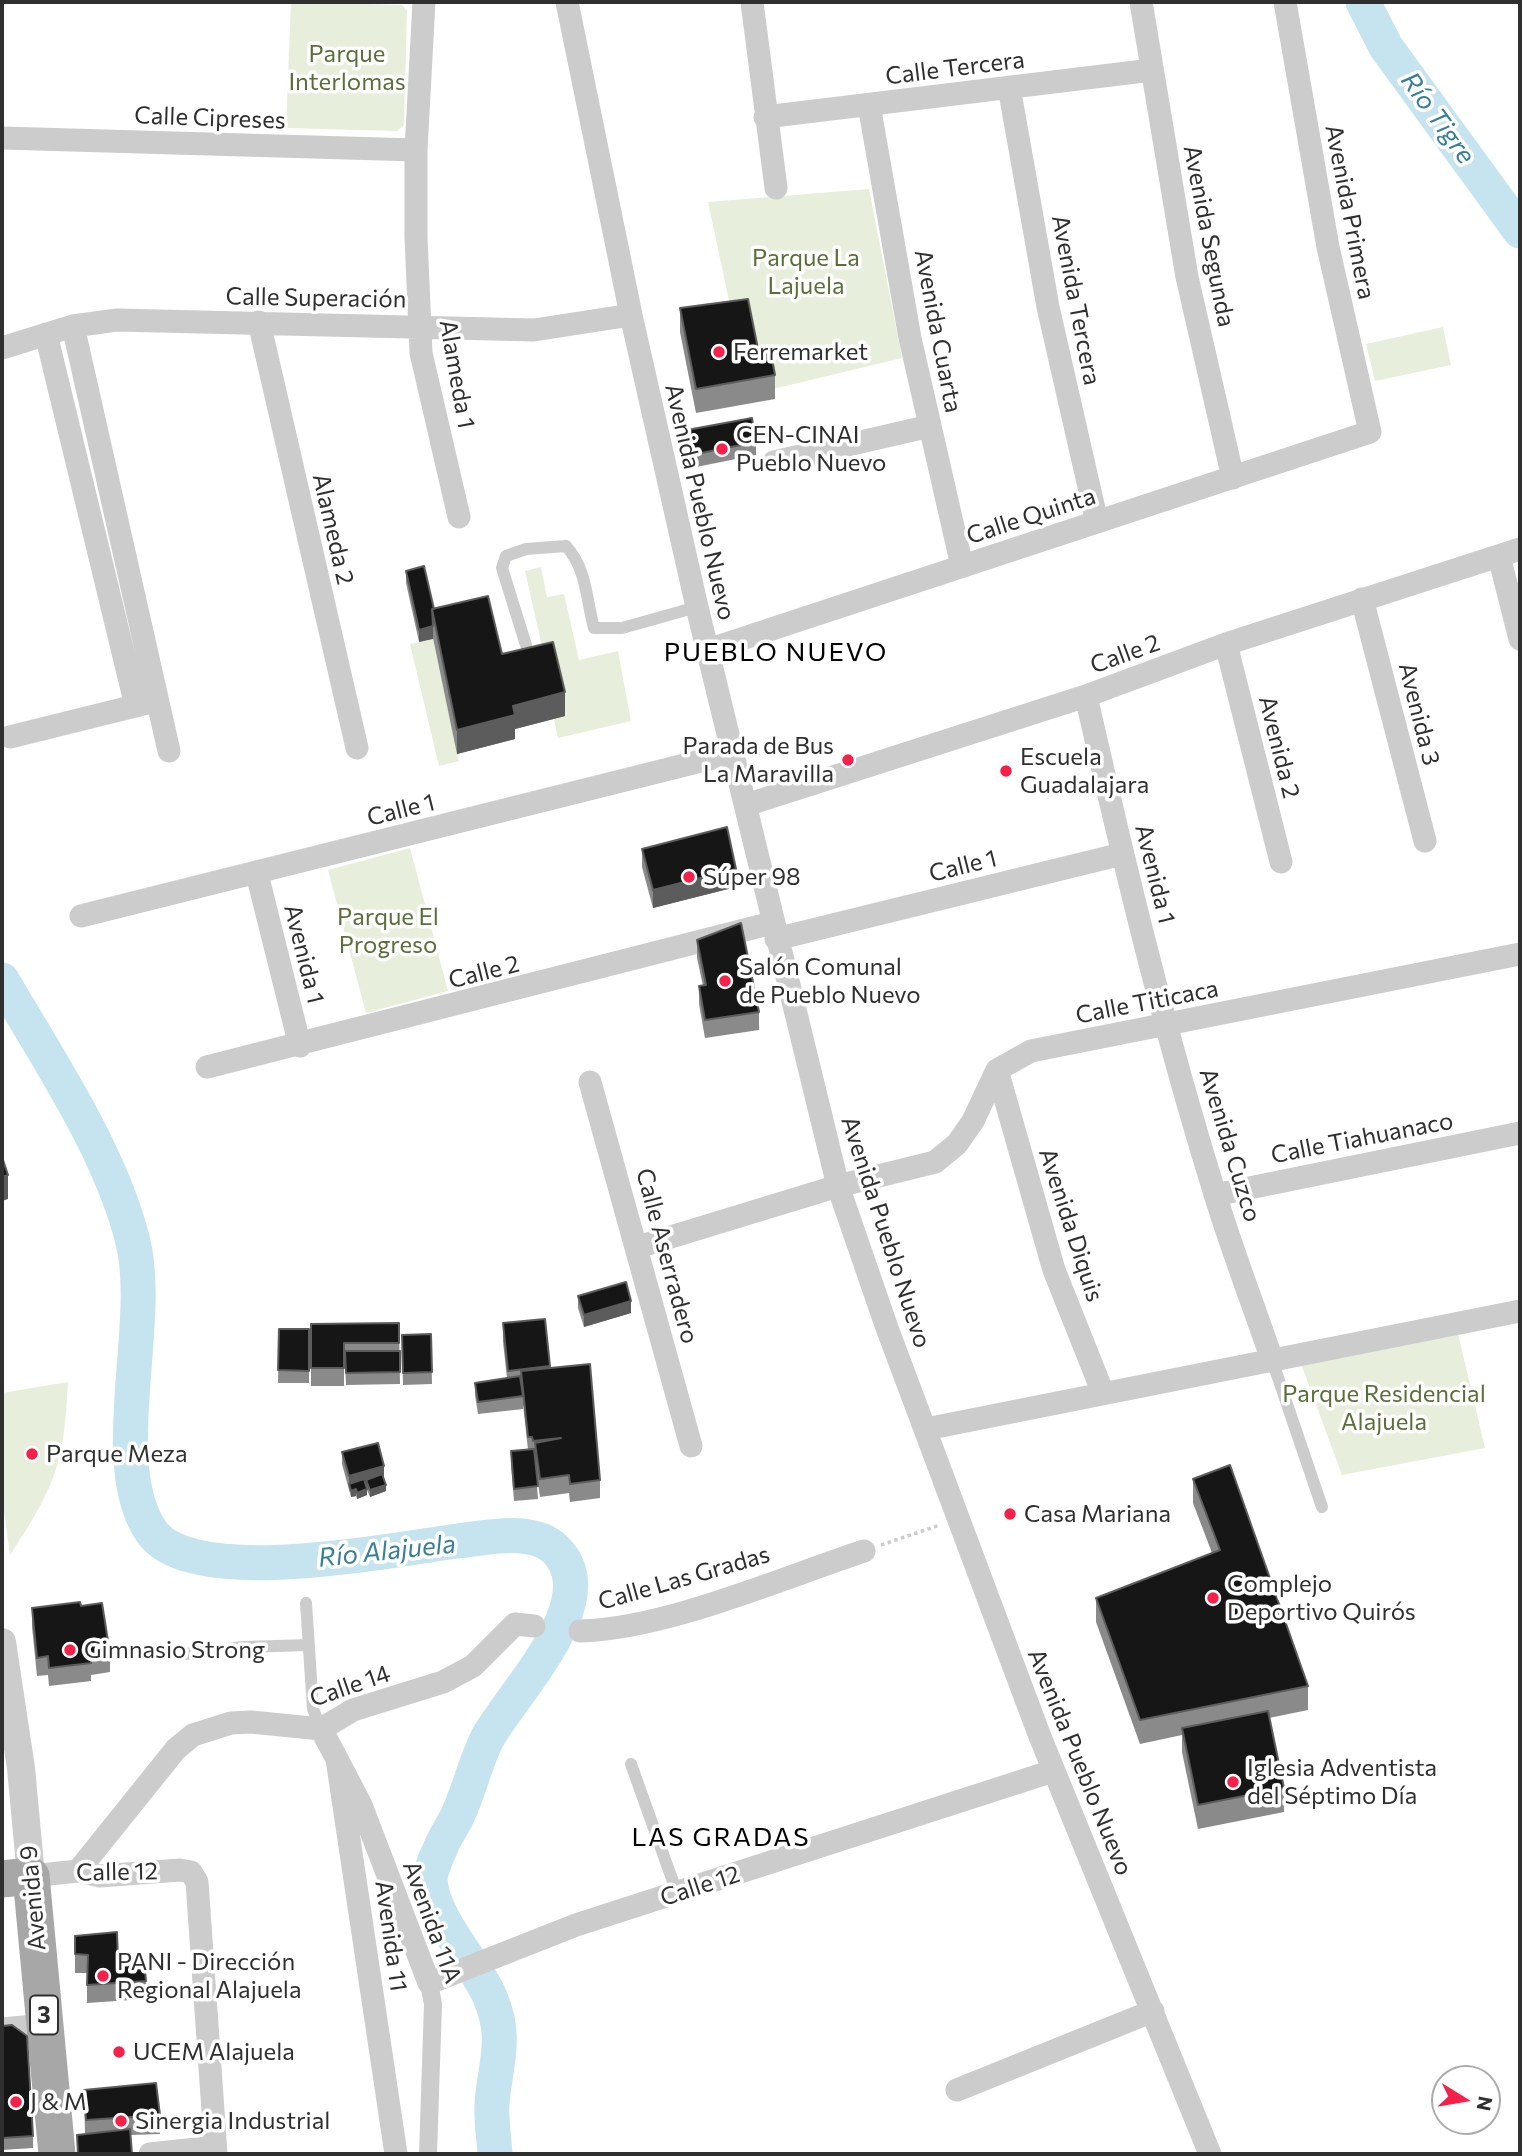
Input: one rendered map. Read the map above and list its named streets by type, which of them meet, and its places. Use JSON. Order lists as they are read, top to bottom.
{
  "streets": {
    "main road": ["Avenida 9", "3"],
    "street": [
      "Calle Tercera",
      "Calle Cipreses",
      "Avenida Primera",
      "Avenida Segunda",
      "Calle Superación",
      "Avenida Tercera",
      "Avenida Cuarta",
      "Alameda 1",
      "Avenida Pueblo Nuevo",
      "Calle Quinta",
      "Alameda 2",
      "Calle 2",
      "Avenida 3",
      "Avenida 2",
      "Calle 1",
      "Avenida 1",
      "Calle Titicaca",
      "Calle Tiahuanaco",
      "Avenida Cuzco",
      "Avenida Diquis",
      "Calle Aserradero",
      "Calle Las Gradas",
      "Calle 14",
      "Calle 12",
      "Avenida 11A",
      "Avenida 11"
    ]
  },
  "crossings": [
    ["Calle Tercera", "Avenida Segunda"],
    ["Calle Tercera", "Avenida Tercera"],
    ["Calle Tercera", "Avenida Cuarta"],
    ["Calle Cipreses", "Alameda 1"],
    ["Avenida Primera", "Calle Quinta"],
    ["Avenida Segunda", "Calle Quinta"],
    ["Calle Superación", "Alameda 1"],
    ["Calle Superación", "Avenida Pueblo Nuevo"],
    ["Calle Superación", "Alameda 2"],
    ["Avenida Tercera", "Calle Quinta"],
    ["Avenida Cuarta", "Calle Quinta"],
    ["Avenida Pueblo Nuevo", "Calle Quinta"],
    ["Avenida Pueblo Nuevo", "Calle 2"],
    ["Avenida Pueblo Nuevo", "Calle 1"],
    ["Avenida Pueblo Nuevo", "Calle 12"],
    ["Calle 2", "Avenida 3"],
    ["Calle 2", "Avenida 2"],
    ["Calle 2", "Calle 1"],
    ["Calle 2", "Avenida 1"],
    ["Calle 1", "Avenida 1"],
    ["Avenida 1", "Avenida Cuzco"],
    ["Calle Titicaca", "Avenida Cuzco"],
    ["Calle Titicaca", "Avenida Diquis"],
    ["Calle Tiahuanaco", "Avenida Cuzco"],
    ["Calle 14", "Calle 12"],
    ["Calle 14", "Avenida 11"],
    ["Calle 12", "Avenida 9"],
    ["Calle 12", "Avenida 11A"],
    ["Avenida 11A", "Avenida 11"]
  ],
  "districts": ["PUEBLO NUEVO", "LAS GRADAS"],
  "water": ["Río Tigre", "Río Alajuela"],
  "parks": [
    "Parque Interlomas",
    "Parque La Lajuela",
    "Parque El Progreso",
    "Parque Residencial Alajuela"
  ],
  "places": [
    "Ferremarket",
    "CEN-CINAI Pueblo Nuevo",
    "Parada de Bus La Maravilla",
    "Escuela Guadalajara",
    "Súper 98",
    "Salón Comunal de Pueblo Nuevo",
    "Parque Meza",
    "Casa Mariana",
    "Complejo Deportivo Quirós",
    "Gimnasio Strong",
    "Iglesia Adventista del Séptimo Día",
    "PANI - Dirección Regional Alajuela",
    "UCEM Alajuela",
    "J & M",
    "Sinergia Industrial"
  ],
  "north": "right"
}
